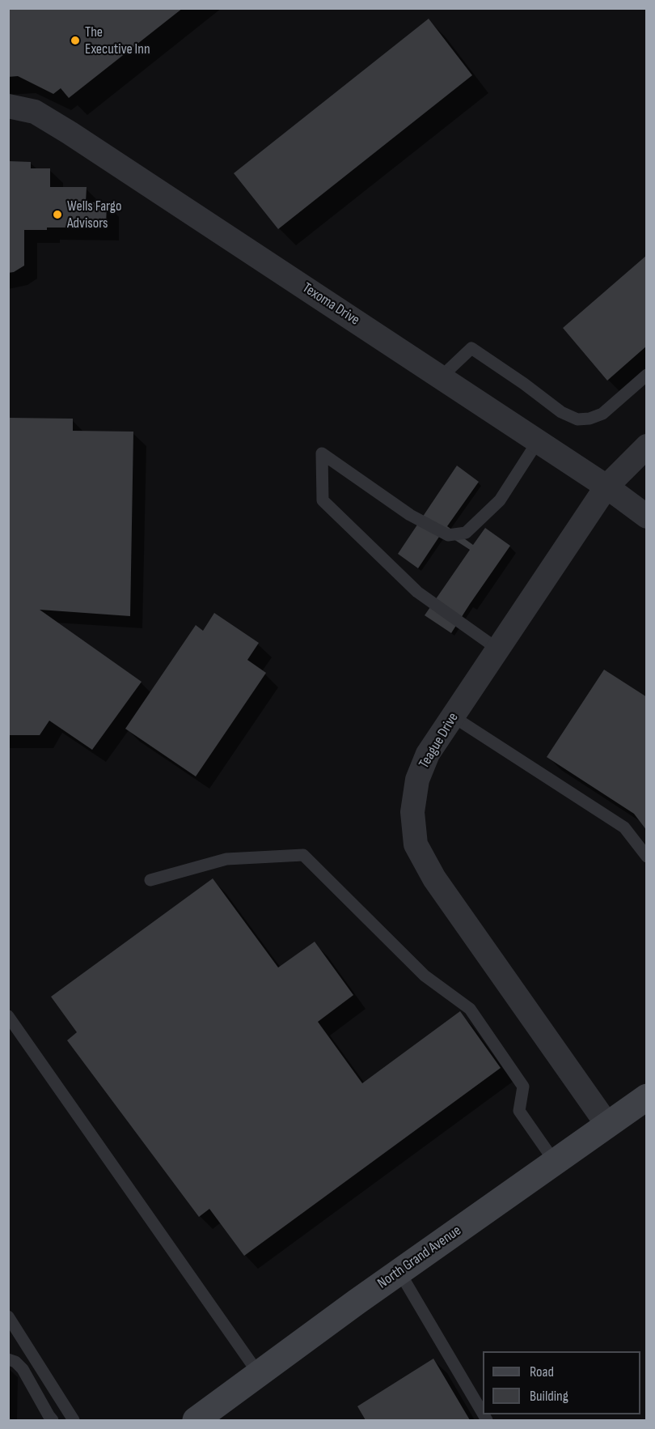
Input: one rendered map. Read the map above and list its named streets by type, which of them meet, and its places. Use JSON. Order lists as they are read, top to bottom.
{
  "streets": {
    "main road": ["North Grand Avenue"],
    "street": ["Texoma Drive", "Teague Drive"]
  },
  "crossings": [
    ["Texoma Drive", "Teague Drive"],
    ["Teague Drive", "North Grand Avenue"]
  ],
  "places": ["The Executive Inn", "Wells Fargo Advisors"],
  "legend": ["Road", "Building"]
}
